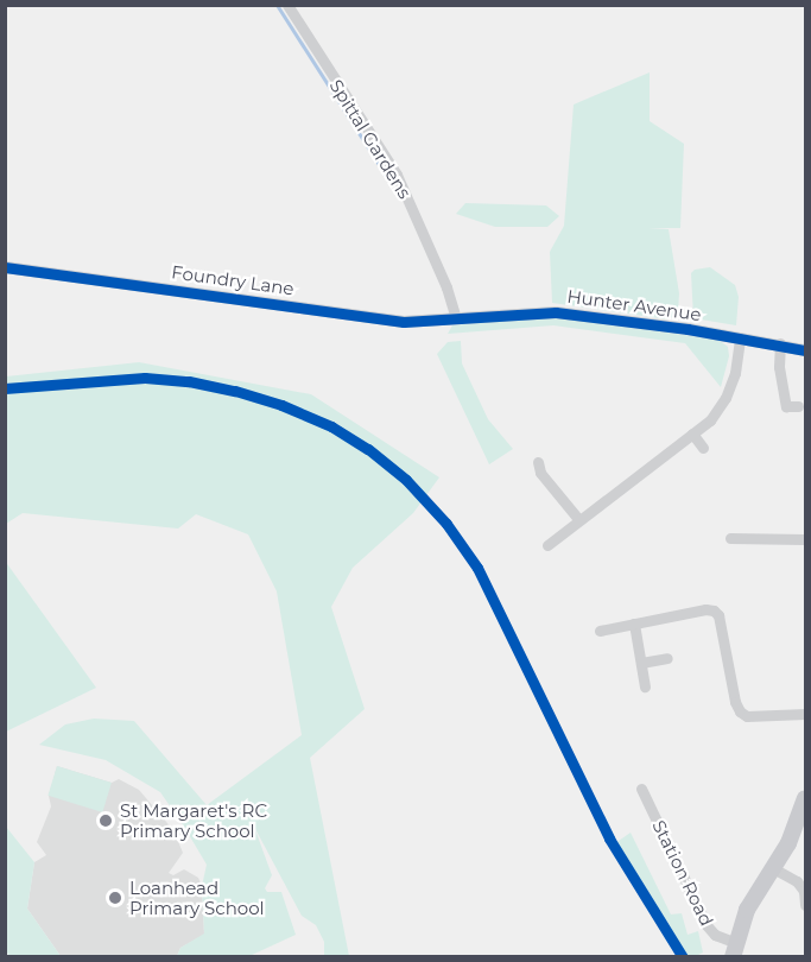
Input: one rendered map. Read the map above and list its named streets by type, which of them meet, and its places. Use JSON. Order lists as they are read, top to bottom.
{
  "streets": {
    "street": [
      "Spittal Gardens",
      "Foundry Lane",
      "Hunter Avenue",
      "Station Road"
    ]
  },
  "crossings": [
    ["Spittal Gardens", "Foundry Lane"],
    ["Spittal Gardens", "Hunter Avenue"],
    ["Foundry Lane", "Hunter Avenue"]
  ],
  "places": ["St Margaret's RC Primary School", "Loanhead Primary School"]
}
